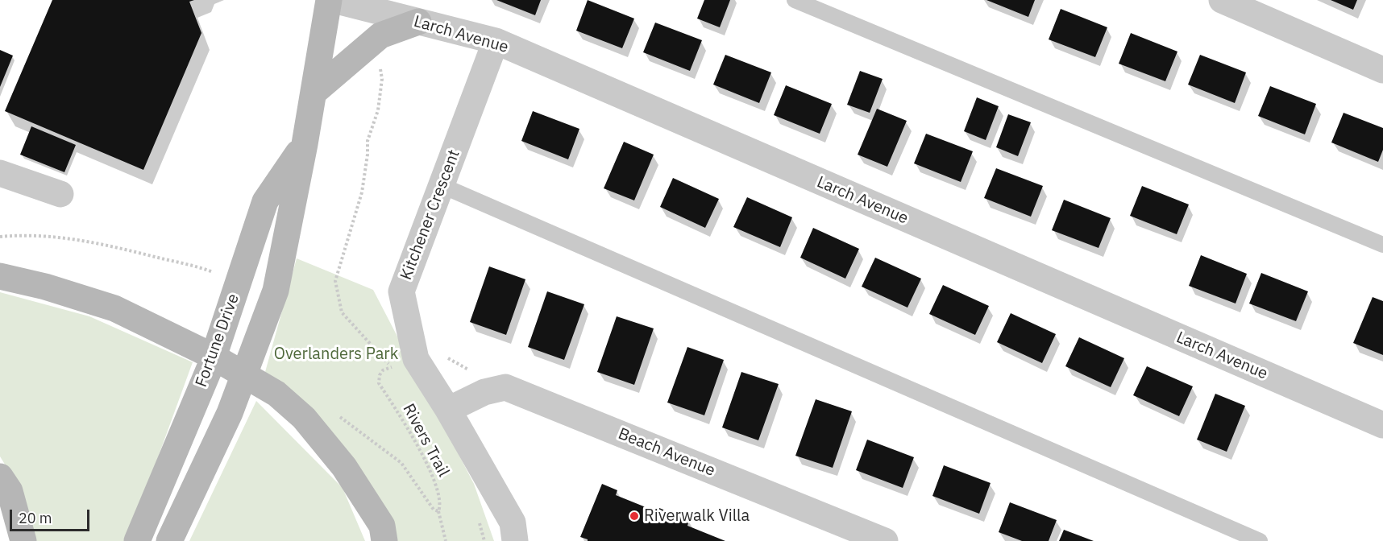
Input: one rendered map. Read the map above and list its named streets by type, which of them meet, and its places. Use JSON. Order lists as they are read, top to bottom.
{
  "streets": {
    "main road": ["Fortune Drive"],
    "street": ["Larch Avenue", "Kitchener Crescent", "Beach Avenue"],
    "path": ["Rivers Trail"]
  },
  "crossings": [
    ["Larch Avenue", "Kitchener Crescent"],
    ["Kitchener Crescent", "Beach Avenue"]
  ],
  "parks": ["Overlanders Park"],
  "places": ["Riverwalk Villa"],
  "scale_bar": "20 m"
}
